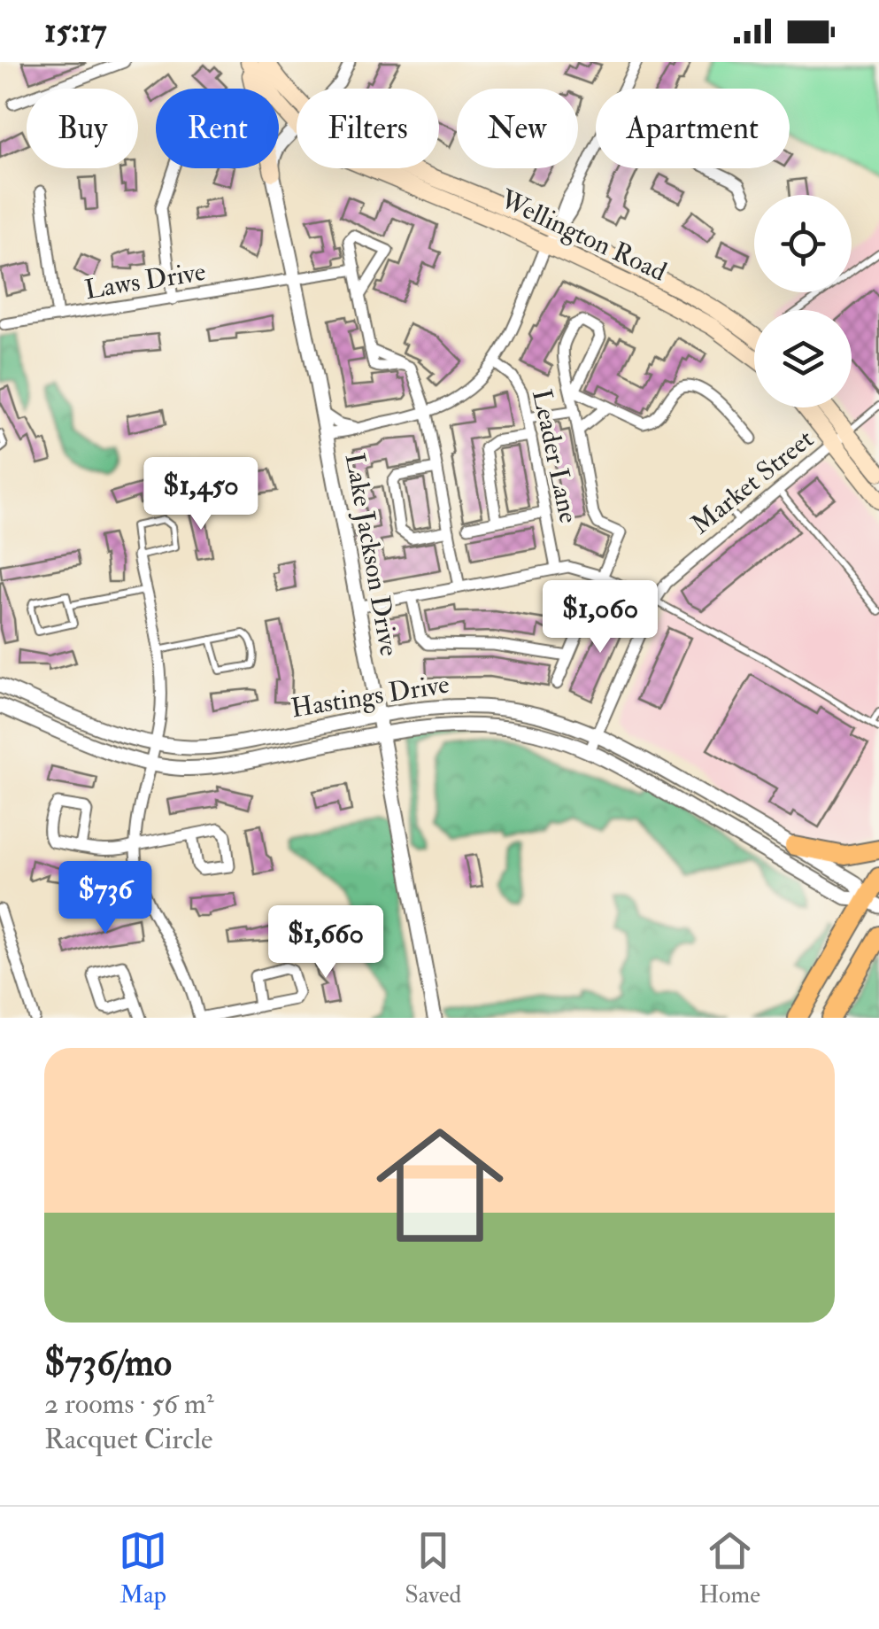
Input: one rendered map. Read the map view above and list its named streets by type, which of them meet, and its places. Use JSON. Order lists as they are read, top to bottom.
{
  "streets": {
    "main road": ["Wellington Road"],
    "street": [
      "Laws Drive",
      "Leader Lane",
      "Market Street",
      "Lake Jackson Drive",
      "Hastings Drive"
    ]
  },
  "crossings": [
    ["Laws Drive", "Lake Jackson Drive"],
    ["Market Street", "Hastings Drive"],
    ["Lake Jackson Drive", "Hastings Drive"]
  ],
  "page": {
    "status": "15:17",
    "chip": [
      "Buy",
      "Rent",
      "Filters",
      "New",
      "Apartment"
    ],
    "price": [
      "$1,450",
      "$1,060",
      "$736",
      "$1,660"
    ],
    "list": [
      {
        "name": "$736/mo",
        "note": "2 rooms · 56 m² · Racquet Circle"
      }
    ],
    "tabs": ["Map", "Saved", "Home"]
  }
}
